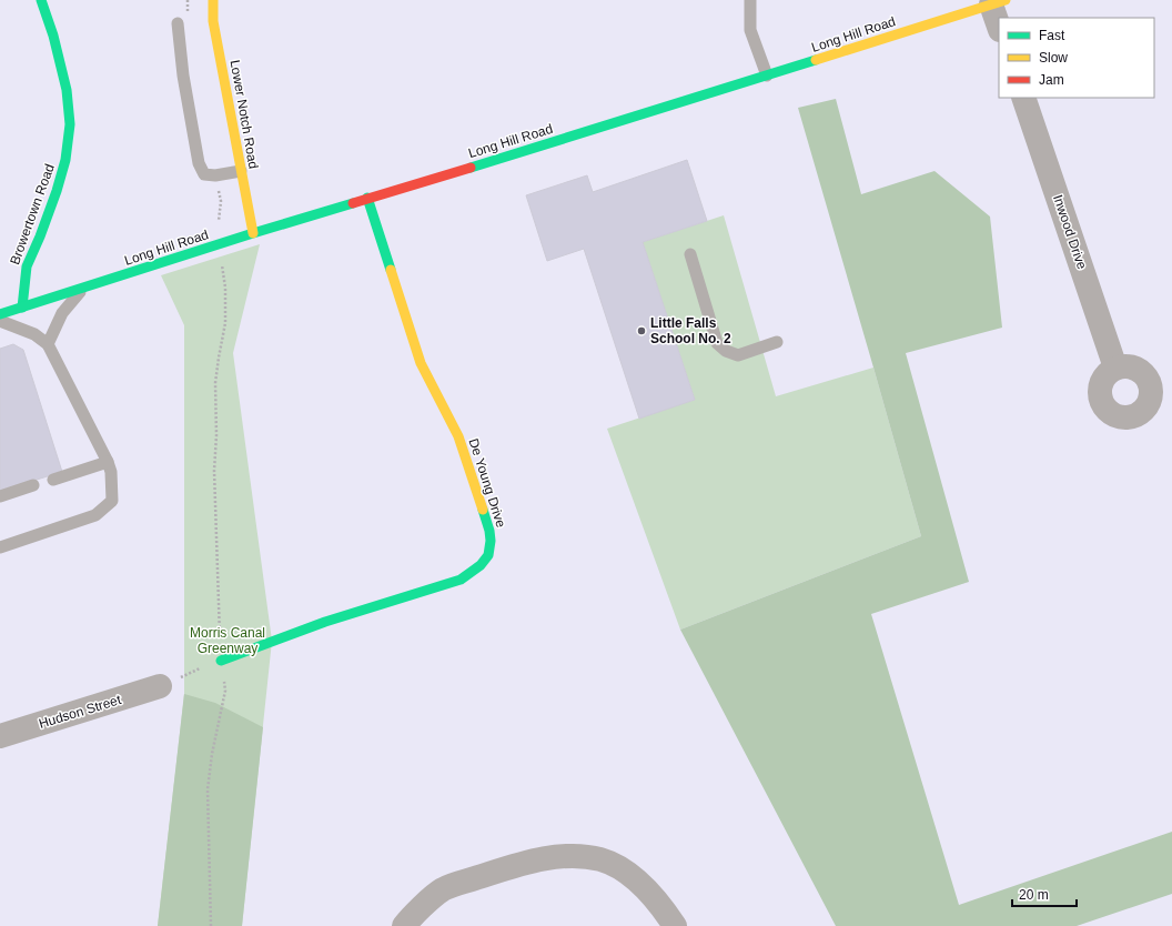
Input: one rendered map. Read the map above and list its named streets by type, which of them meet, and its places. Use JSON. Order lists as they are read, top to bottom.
{
  "streets": {
    "street": [
      "Long Hill Road",
      "Lower Notch Road",
      "Browertown Road",
      "Inwood Drive",
      "De Young Drive",
      "Hudson Street"
    ]
  },
  "crossings": [
    ["Long Hill Road", "Lower Notch Road"],
    ["Long Hill Road", "Browertown Road"],
    ["Long Hill Road", "De Young Drive"]
  ],
  "parks": ["Morris Canal Greenway"],
  "places": ["Little Falls School No. 2"],
  "legend": ["Fast", "Slow", "Jam"],
  "scale_bar": "20 m"
}
